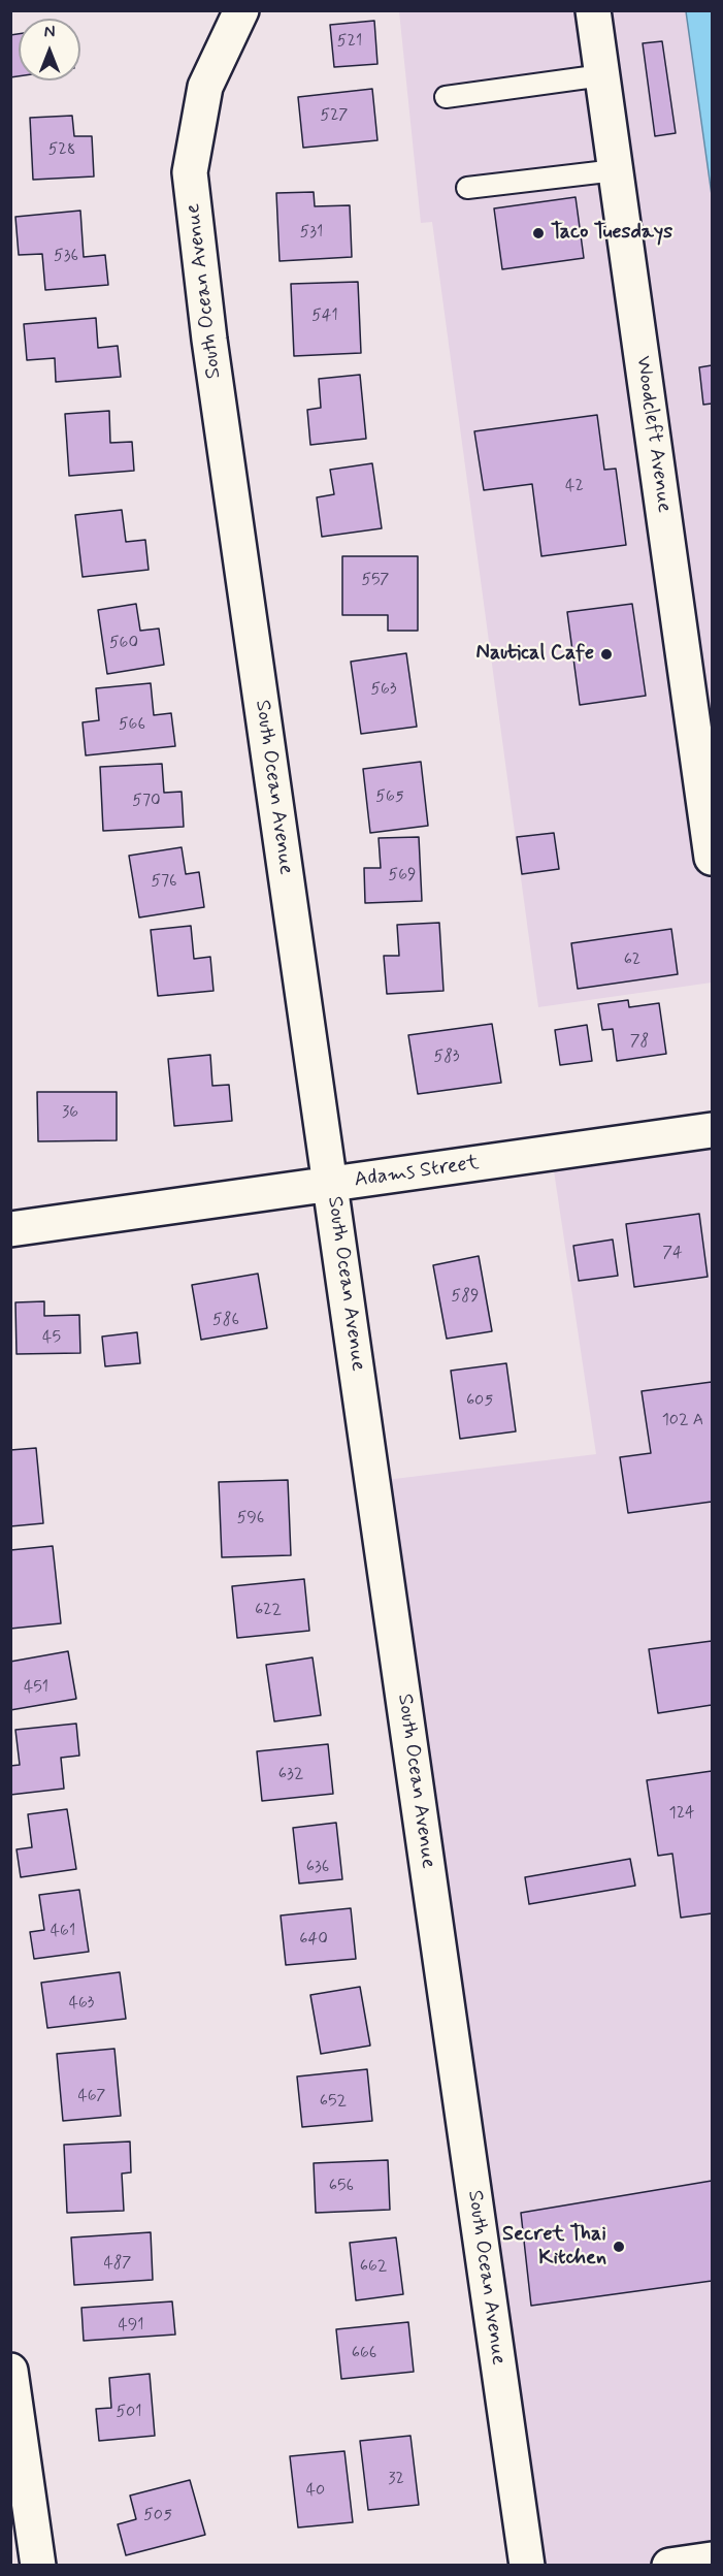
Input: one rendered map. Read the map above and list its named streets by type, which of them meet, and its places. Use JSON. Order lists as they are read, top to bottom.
{
  "streets": {
    "street": ["South Ocean Avenue", "Woodcleft Avenue", "Adams Street"]
  },
  "crossings": [
    ["South Ocean Avenue", "Adams Street"]
  ],
  "places": ["Taco Tuesdays", "Nautical Cafe", "Secret Thai Kitchen"],
  "house_numbers": [
    "521",
    "527",
    "528",
    "531",
    "536",
    "541",
    "42",
    "557",
    "560",
    "563",
    "566",
    "565",
    "570",
    "569",
    "576",
    "62",
    "78",
    "583",
    "36",
    "74",
    "589",
    "586",
    "45",
    "605",
    "102 A",
    "596",
    "622",
    "451",
    "632",
    "124",
    "636",
    "461",
    "640",
    "463",
    "467",
    "652",
    "656",
    "487",
    "662",
    "491",
    "666",
    "501",
    "32",
    "40",
    "505"
  ],
  "north": "top"
}
